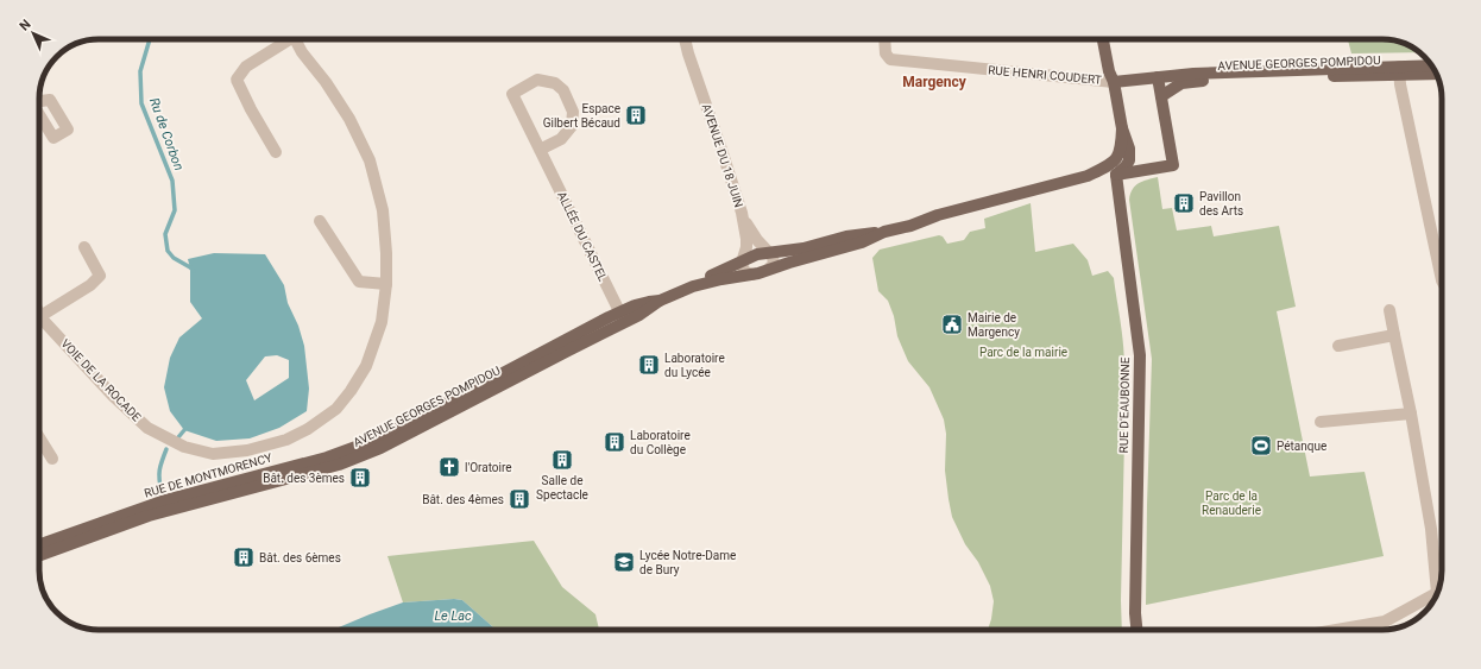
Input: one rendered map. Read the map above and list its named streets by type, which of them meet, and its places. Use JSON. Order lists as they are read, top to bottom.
{
  "streets": {
    "main road": ["AVENUE GEORGES POMPIDOU", "RUE D'EAUBONNE", "RUE DE MONTMORENCY"],
    "street": [
      "RUE HENRI COUDERT",
      "AVENUE DU 18 JUIN",
      "ALLÉE DU CASTEL",
      "VOIE DE LA ROCADE"
    ]
  },
  "crossings": [
    ["AVENUE GEORGES POMPIDOU", "RUE HENRI COUDERT"],
    ["AVENUE GEORGES POMPIDOU", "AVENUE DU 18 JUIN"],
    ["AVENUE GEORGES POMPIDOU", "ALLÉE DU CASTEL"],
    ["AVENUE GEORGES POMPIDOU", "RUE D'EAUBONNE"],
    ["AVENUE GEORGES POMPIDOU", "RUE DE MONTMORENCY"]
  ],
  "districts": ["Margency"],
  "water": ["Ru de Corbon", "Le Lac"],
  "parks": ["Parc de la mairie", "Parc de la Renauderie"],
  "places": {
    "building": [
      "Espace Gilbert Bécaud",
      "Pavillon des Arts",
      "Laboratoire du Lycée",
      "Laboratoire du Collège",
      "Salle de Spectacle",
      "Bât. des 3èmes",
      "Bât. des 4èmes",
      "Bât. des 6èmes"
    ],
    "public building": ["Mairie de Margency"],
    "sports": ["Pétanque"],
    "church": ["l'Oratoire"],
    "school or university": ["Lycée Notre-Dame de Bury"]
  },
  "north": "top left"
}
